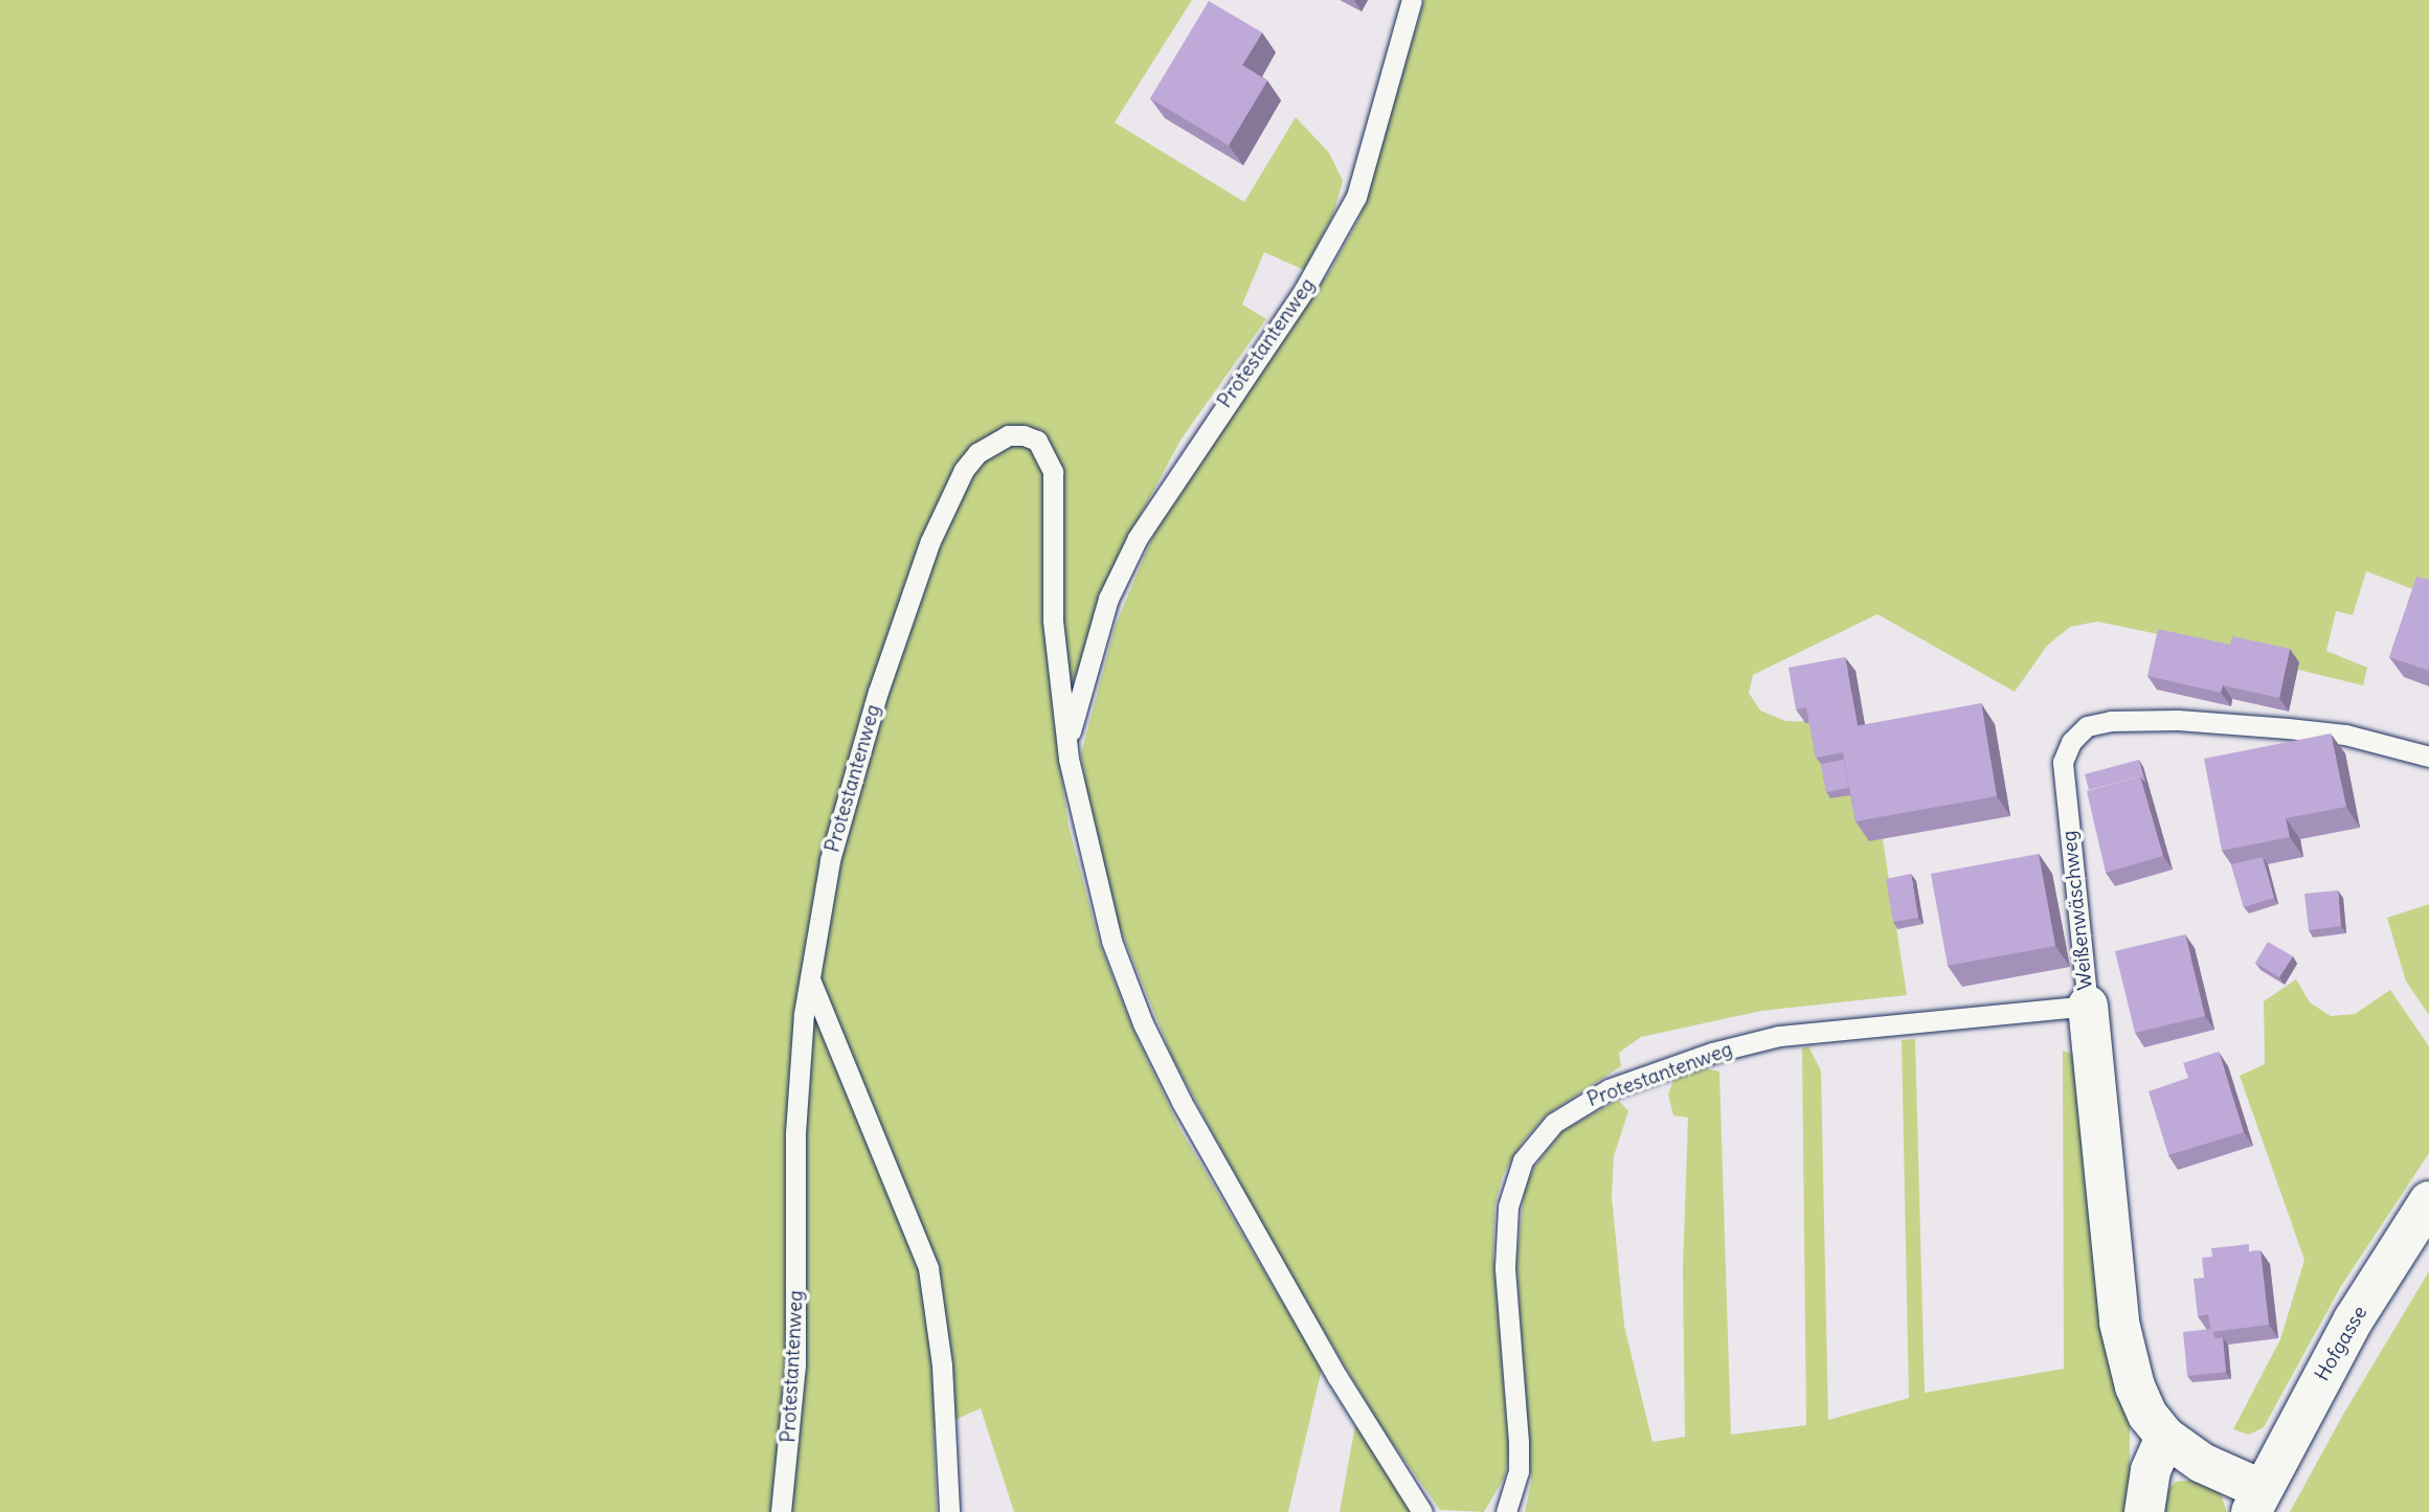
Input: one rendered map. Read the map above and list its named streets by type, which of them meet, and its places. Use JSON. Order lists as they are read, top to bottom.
{
  "streets": {
    "street": ["Weißenwäschweg", "Hofgasse"],
    "lane": ["Protestantenweg"]
  },
  "crossings": [
    ["Protestantenweg", "Weißenwäschweg"],
    ["Weißenwäschweg", "Hofgasse"]
  ]
}
